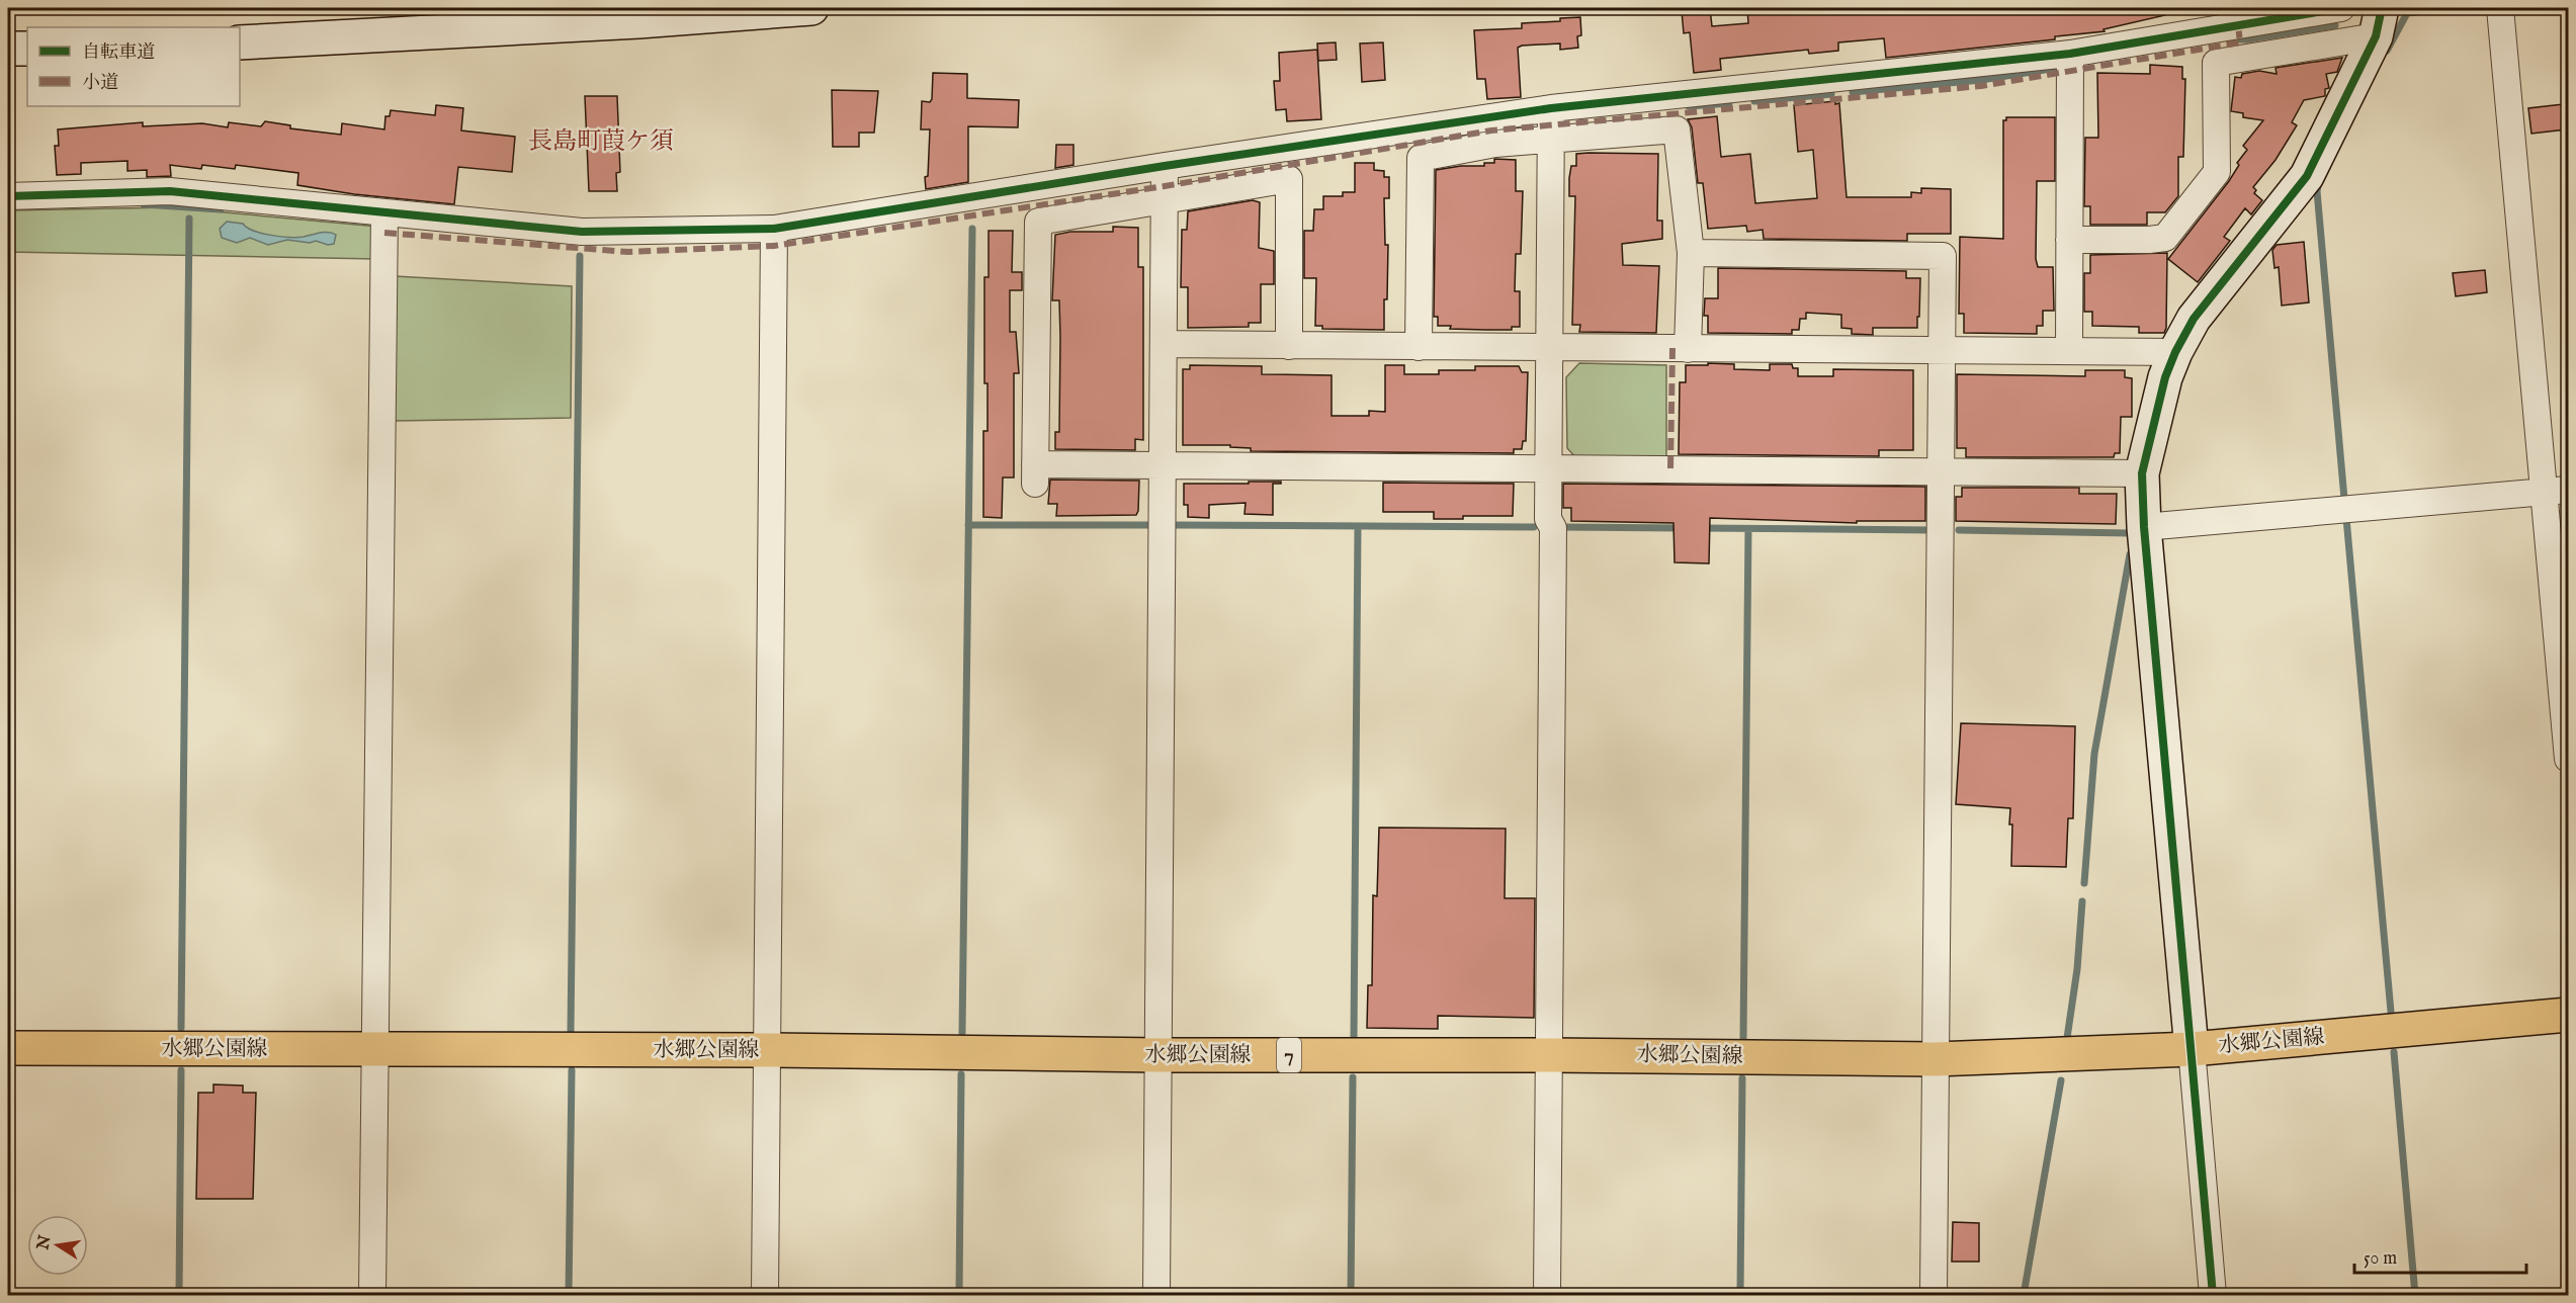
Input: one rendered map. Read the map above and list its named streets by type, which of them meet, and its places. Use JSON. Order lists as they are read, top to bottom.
{
  "streets": {
    "main road": ["水郷公園線", "7"]
  },
  "districts": ["長島町葭ケ須"],
  "legend": ["自転車道", "小道"],
  "scale_bar": "50 m",
  "north": "left"
}
